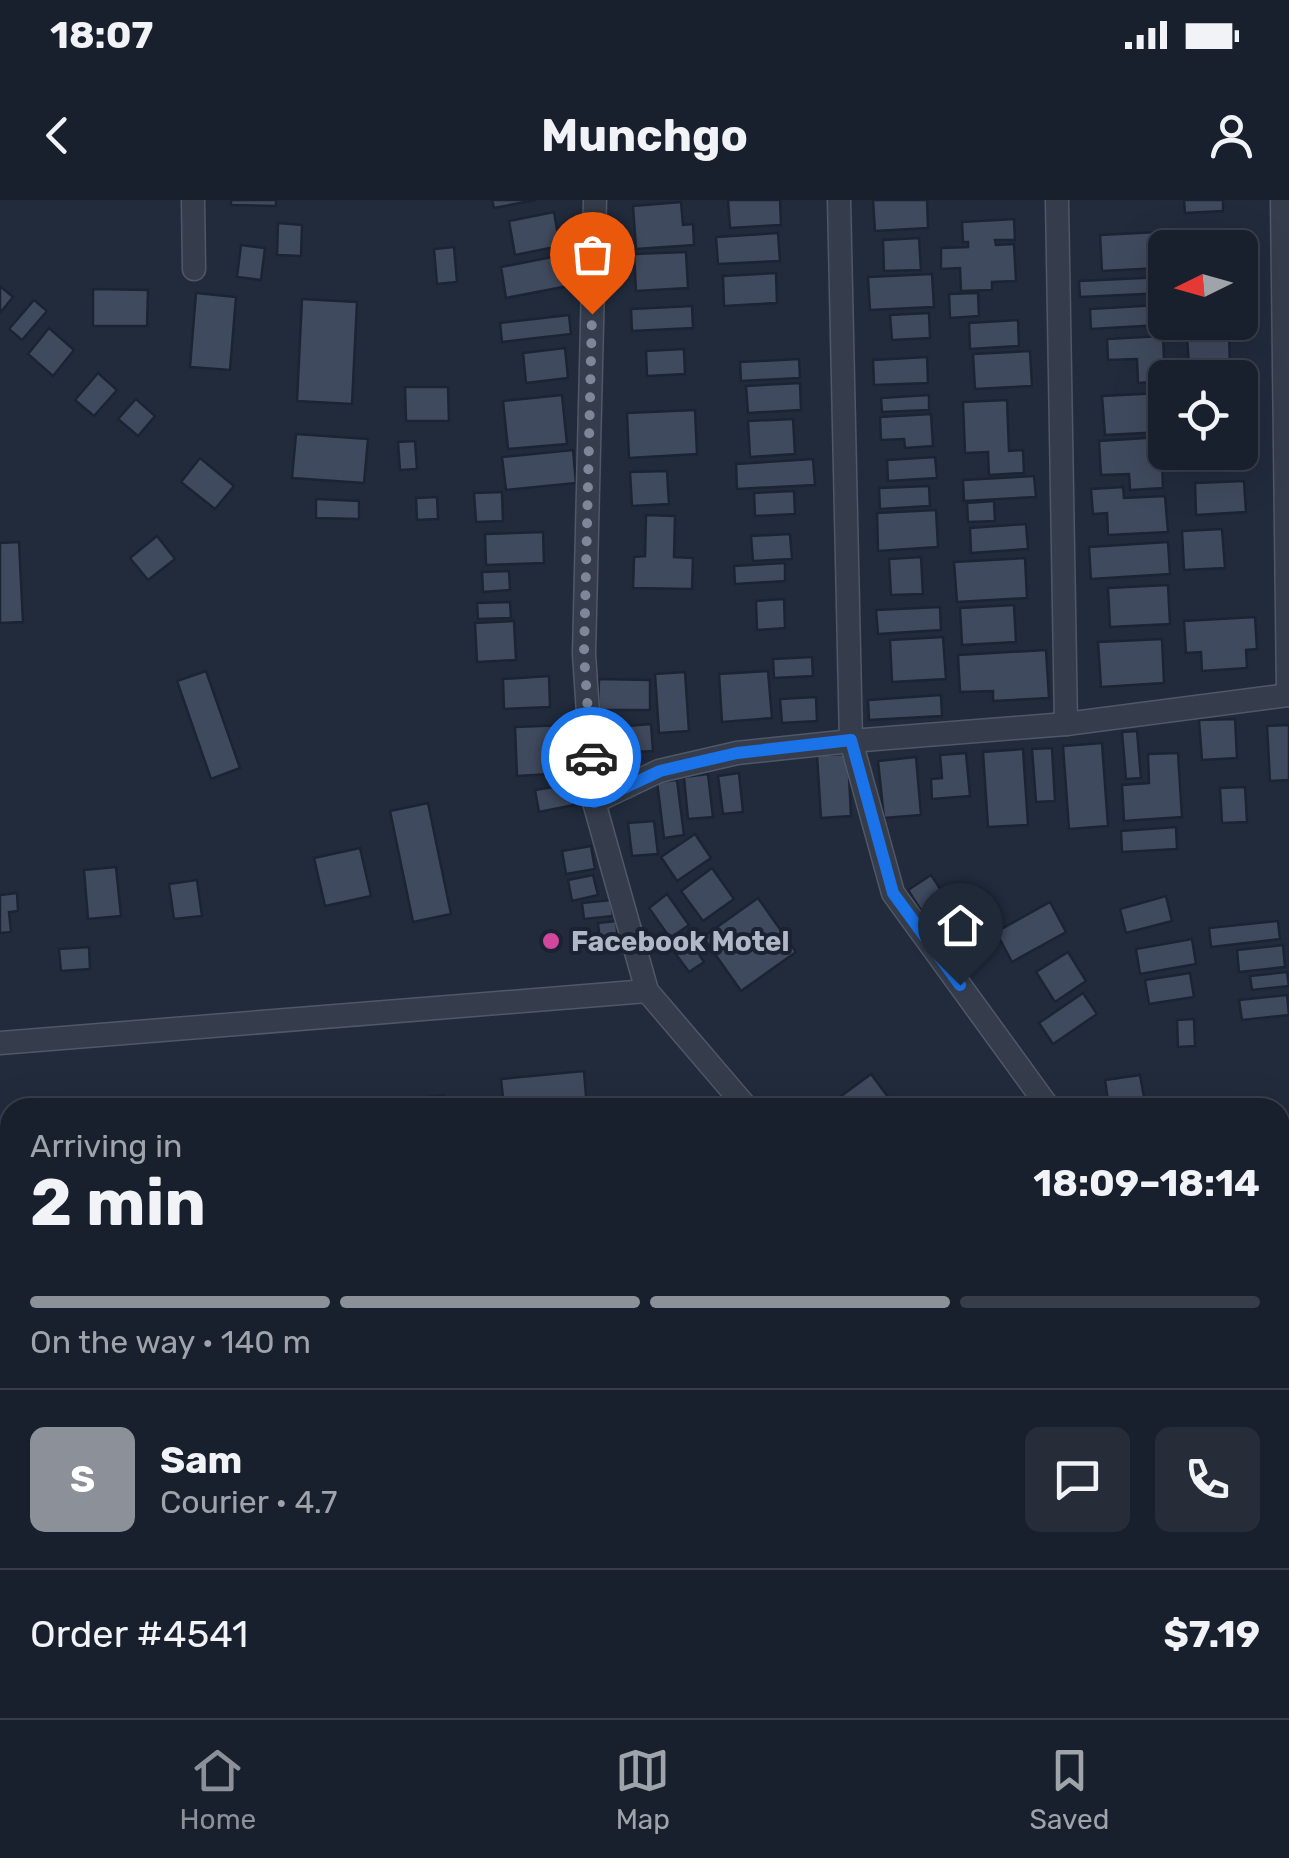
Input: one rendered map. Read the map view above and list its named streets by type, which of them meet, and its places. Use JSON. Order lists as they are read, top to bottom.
{
  "places": ["Facebook Motel"],
  "north": "left",
  "page": {
    "status": "18:07",
    "header": "Munchgo",
    "heading": ["2 min", "Arriving in", "18:09–18:14"],
    "panel": [
      "Sam",
      "Courier · 4.7",
      "Order #4541",
      "$7.19"
    ],
    "bar": "On the way · 140 m",
    "round": "S",
    "tabs": ["Home", "Map", "Saved"]
  }
}
